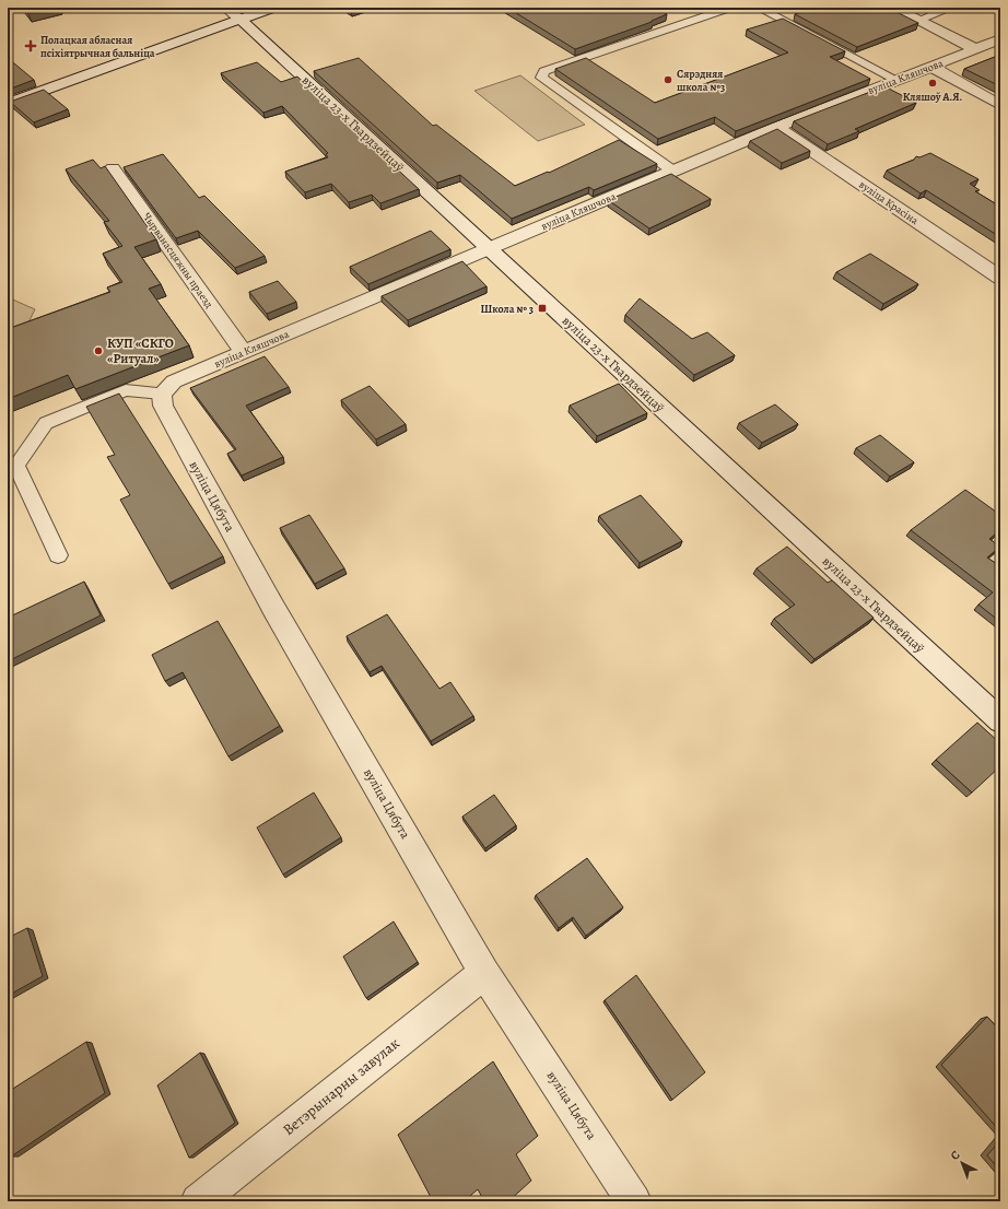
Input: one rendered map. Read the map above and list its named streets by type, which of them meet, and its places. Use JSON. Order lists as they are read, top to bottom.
{
  "streets": {
    "street": [
      "вуліца Кляшчова",
      "вуліца 23-х Гвардзейцаў",
      "вуліца Красіна",
      "Чырванасцяжны праезд",
      "вуліца Цябута",
      "Ветэрынарны завулак"
    ]
  },
  "crossings": [
    ["вуліца Кляшчова", "вуліца 23-х Гвардзейцаў"],
    ["вуліца Кляшчова", "вуліца Красіна"],
    ["вуліца Кляшчова", "Чырванасцяжны праезд"],
    ["вуліца Кляшчова", "вуліца Цябута"],
    ["вуліца Цябута", "Ветэрынарны завулак"]
  ],
  "places": {
    "health": ["Полацкая абласная псіхіятрычная бальніца"],
    "other": ["Сярэдняя школа №3", "Кляшоў А.Я.", "КУП «СКГО «Ритуал»"],
    "transit": ["Школа № 3"]
  },
  "north": "top left"
}
